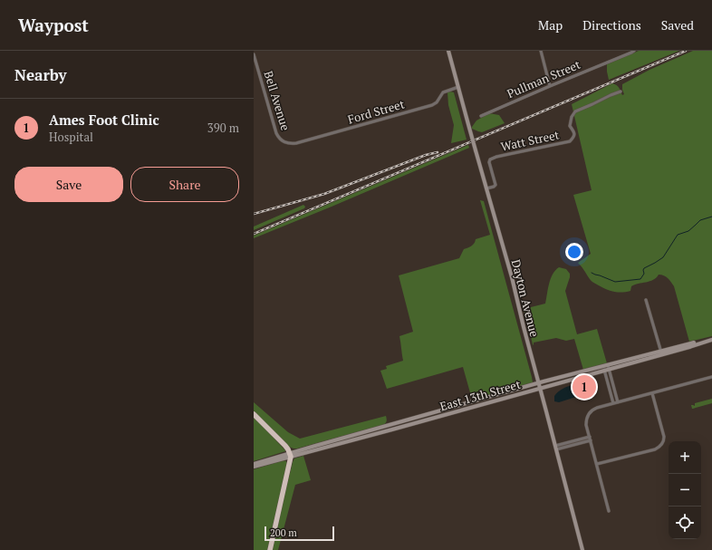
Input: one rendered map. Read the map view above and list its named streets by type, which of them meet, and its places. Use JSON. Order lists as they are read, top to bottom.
{
  "streets": {
    "main road": ["Dayton Avenue", "East 13th Street"],
    "street": [
      "Pullman Street",
      "Bell Avenue",
      "Ford Street",
      "Watt Street"
    ]
  },
  "crossings": [
    ["Bell Avenue", "Ford Street"],
    ["Ford Street", "Dayton Avenue"],
    ["Watt Street", "Dayton Avenue"],
    ["Dayton Avenue", "East 13th Street"]
  ],
  "scale_bar": "200 m",
  "page": {
    "header": "Waypost",
    "nav": ["Map", "Directions", "Saved"],
    "heading": "Nearby",
    "list": [
      {
        "mark": "1",
        "name": "Ames Foot Clinic",
        "note": "Hospital",
        "value": "390 m"
      }
    ],
    "buttons": ["Save", "Share"],
    "pins": "1",
    "map_buttons": ["+", "−"],
    "scale": "200 m"
  }
}
